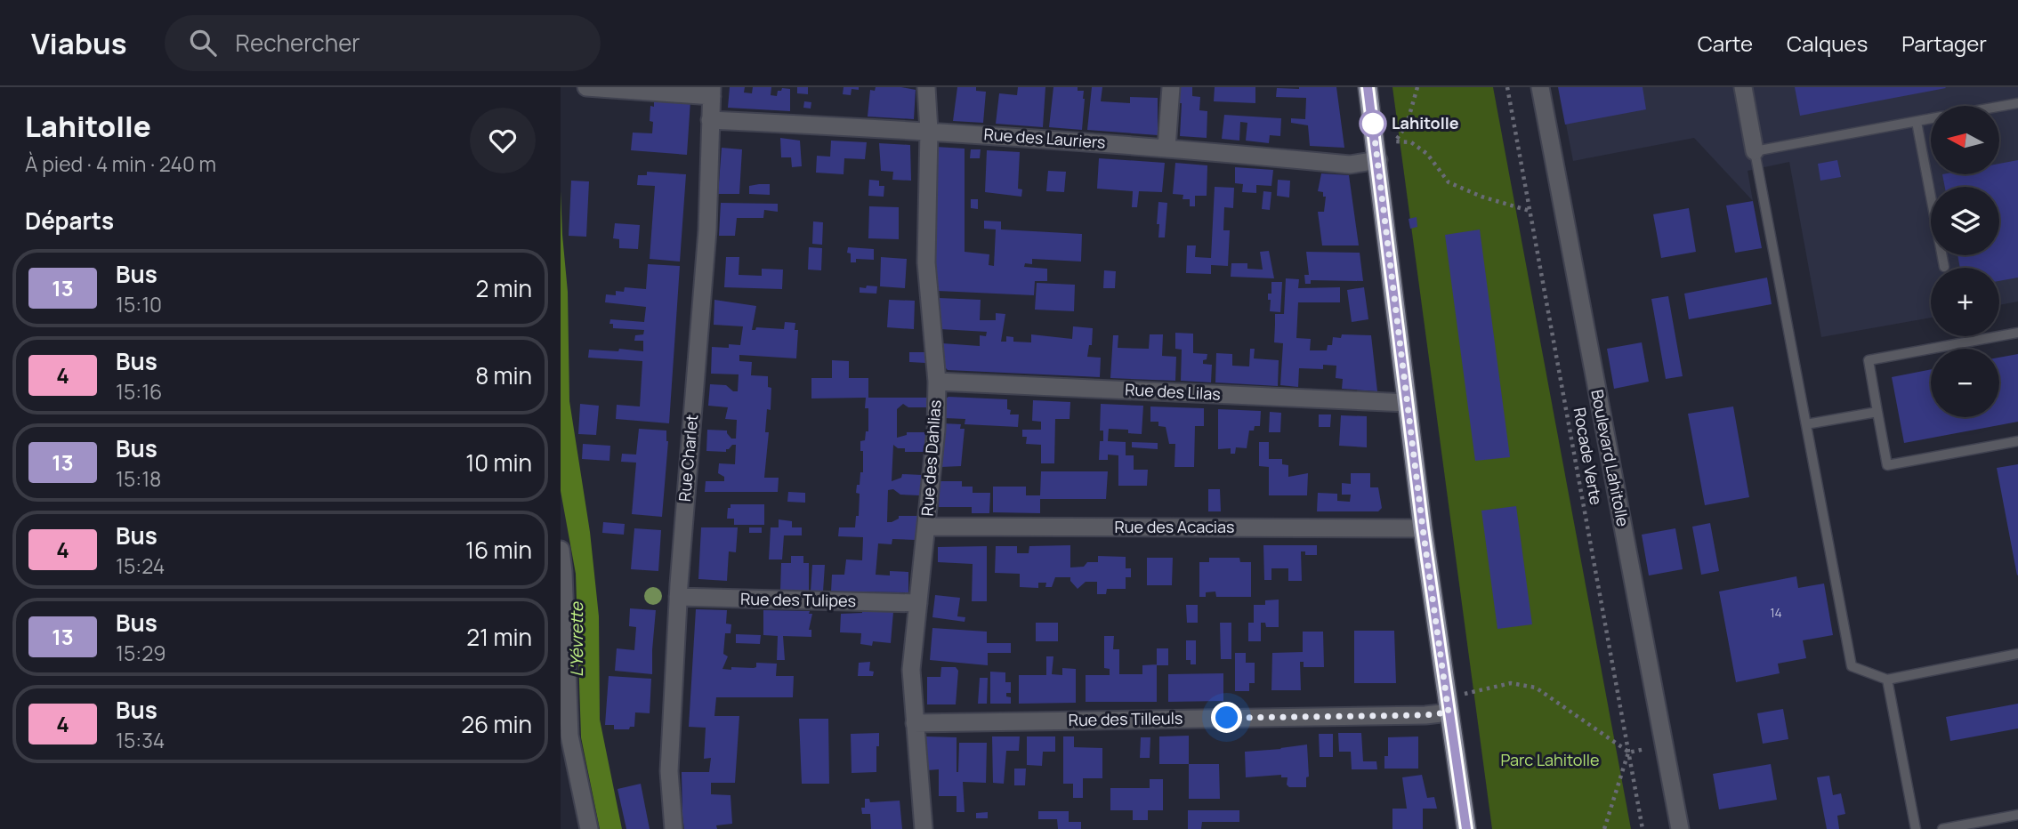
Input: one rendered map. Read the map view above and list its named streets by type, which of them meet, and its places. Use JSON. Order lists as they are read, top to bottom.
{
  "streets": {
    "street": [
      "Rue des Lauriers",
      "Rue des Lilas",
      "Rue Charlet",
      "Rue des Dahlias",
      "Boulevard Lahitolle",
      "Rue des Acacias",
      "Rue des Tulipes",
      "Rue des Tilleuls"
    ],
    "path": ["Rocade Verte"]
  },
  "crossings": [
    ["Rue des Lauriers", "Rue Charlet"],
    ["Rue des Lauriers", "Rue des Dahlias"],
    ["Rue des Lilas", "Rue des Dahlias"],
    ["Rue Charlet", "Rue des Tulipes"],
    ["Rue des Dahlias", "Rue des Acacias"],
    ["Rue des Dahlias", "Rue des Tulipes"],
    ["Rue des Dahlias", "Rue des Tilleuls"]
  ],
  "water": ["L'Yévrette"],
  "parks": ["Parc Lahitolle"],
  "places": ["Lahitolle"],
  "lines": ["bus line 13"],
  "house_numbers": ["14"],
  "north": "left",
  "page": {
    "header": "Viabus",
    "search": "Rechercher",
    "nav": ["Carte", "Calques", "Partager"],
    "heading": [
      ["Lahitolle", "À pied · 4 min · 240 m"],
      "Départs"
    ],
    "map_buttons": ["+", "−"],
    "list": [
      {
        "mark": "13",
        "name": "Bus",
        "note": "15:10",
        "value": "2 min"
      },
      {
        "mark": "4",
        "name": "Bus",
        "note": "15:16",
        "value": "8 min"
      },
      {
        "mark": "13",
        "name": "Bus",
        "note": "15:18",
        "value": "10 min"
      },
      {
        "mark": "4",
        "name": "Bus",
        "note": "15:24",
        "value": "16 min"
      },
      {
        "mark": "13",
        "name": "Bus",
        "note": "15:29",
        "value": "21 min"
      },
      {
        "mark": "4",
        "name": "Bus",
        "note": "15:34",
        "value": "26 min"
      }
    ]
  }
}
